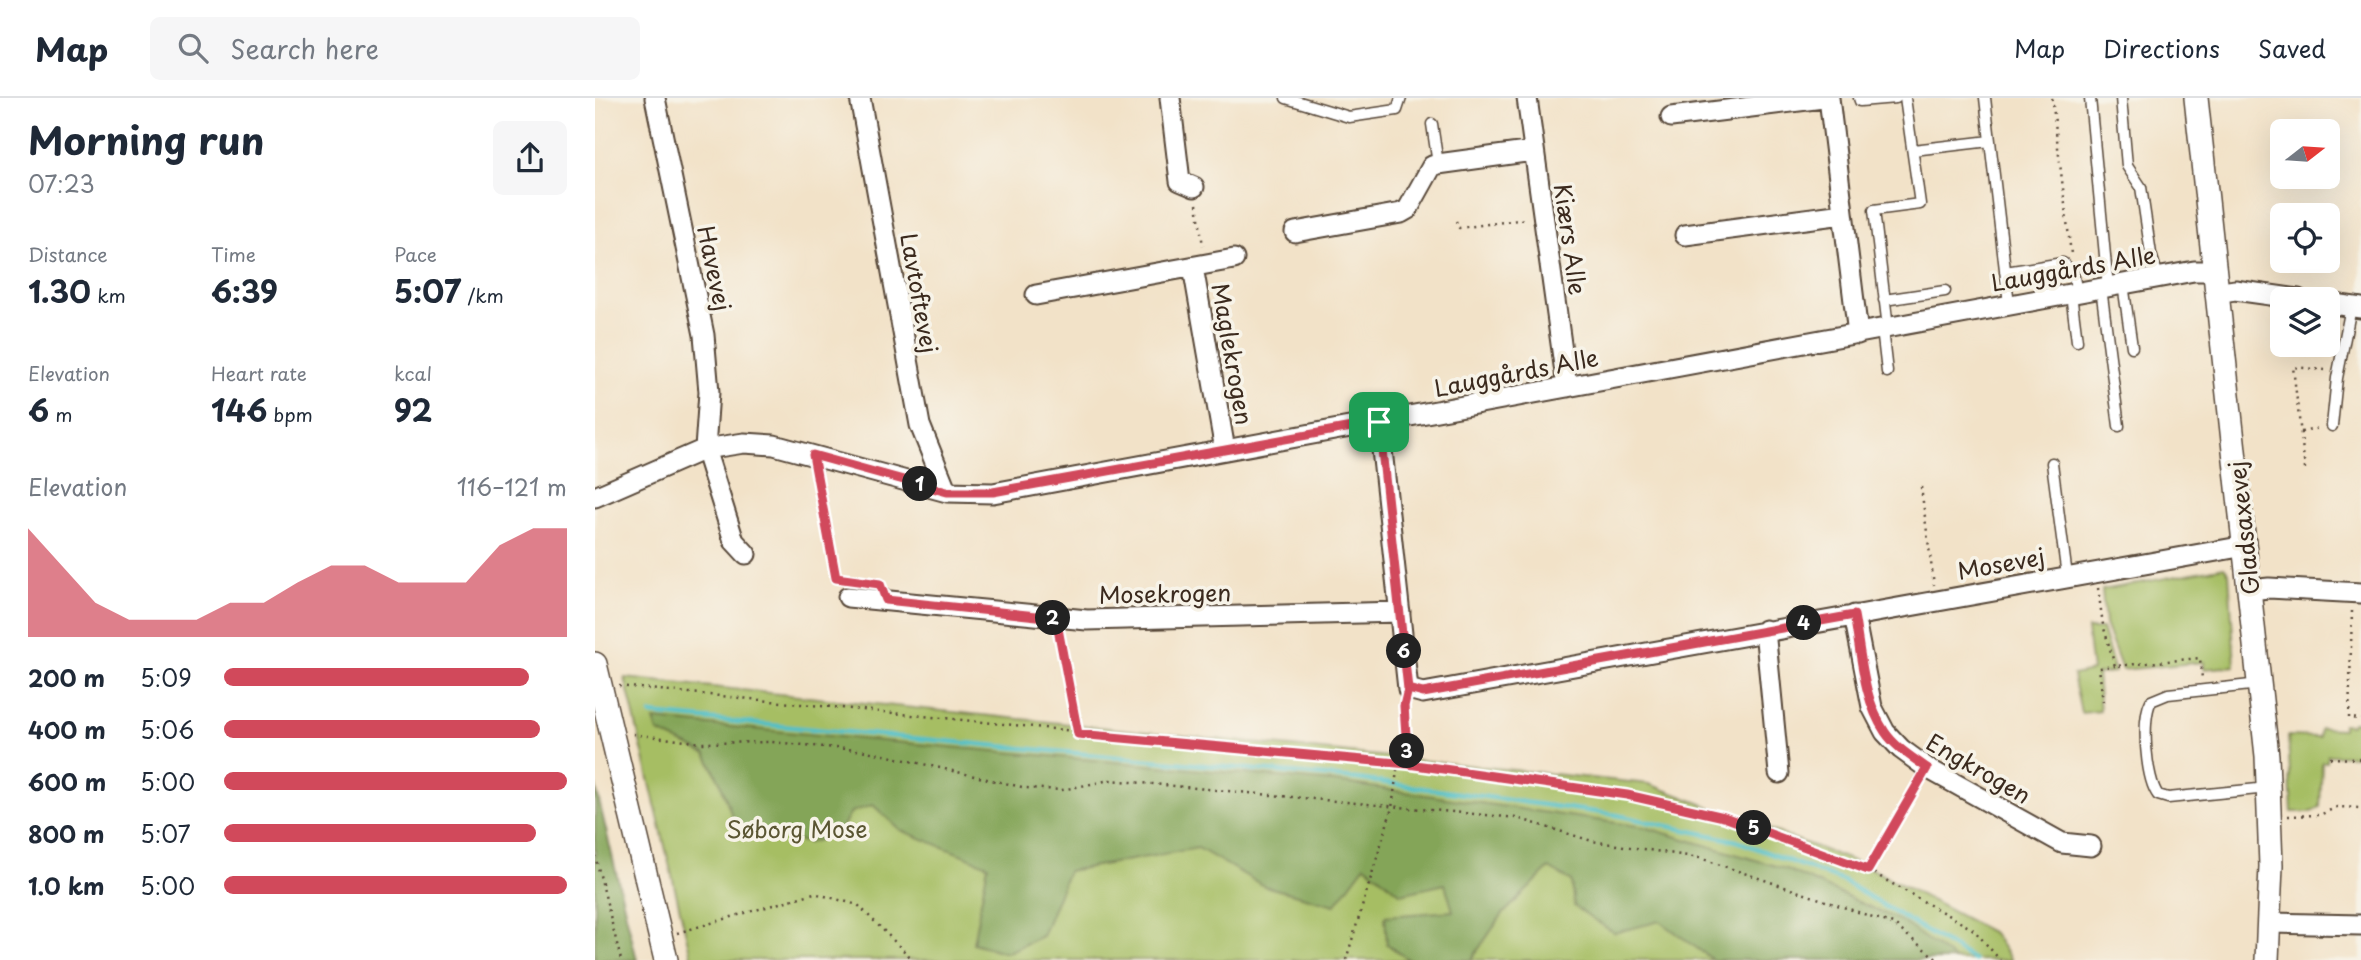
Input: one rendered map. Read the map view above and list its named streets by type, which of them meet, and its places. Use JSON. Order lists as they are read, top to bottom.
{
  "streets": {
    "street": [
      "Kiærs Alle",
      "Havevej",
      "Lauggårds Alle",
      "Lavtoftevej",
      "Maglekrogen",
      "Gladsaxevej",
      "Mosevej",
      "Mosekrogen",
      "Engkrogen"
    ]
  },
  "crossings": [
    ["Kiærs Alle", "Lauggårds Alle"],
    ["Havevej", "Lauggårds Alle"],
    ["Lauggårds Alle", "Lavtoftevej"],
    ["Lauggårds Alle", "Maglekrogen"],
    ["Lauggårds Alle", "Gladsaxevej"],
    ["Gladsaxevej", "Mosevej"],
    ["Mosevej", "Engkrogen"]
  ],
  "parks": ["Søborg Mose"],
  "north": "right",
  "page": {
    "header": "Map",
    "search": "Search here",
    "nav": ["Map", "Directions", "Saved"],
    "heading": ["Morning run", "07:23"],
    "stats": [
      ["Distance", "1.30 km"],
      ["Time", "6:39"],
      ["Pace", "5:07 /km"],
      ["Elevation", "6 m"],
      ["Heart rate", "146 bpm"],
      ["kcal", "92"]
    ],
    "chart": ["Elevation", "116–121 m"],
    "pins": [
      "1",
      "2",
      "4",
      "6",
      "3",
      "5"
    ],
    "list": [
      {
        "name": "200 m",
        "note": "5:09"
      },
      {
        "name": "400 m",
        "note": "5:06"
      },
      {
        "name": "600 m",
        "note": "5:00"
      },
      {
        "name": "800 m",
        "note": "5:07"
      },
      {
        "name": "1.0 km",
        "note": "5:00"
      }
    ]
  }
}
